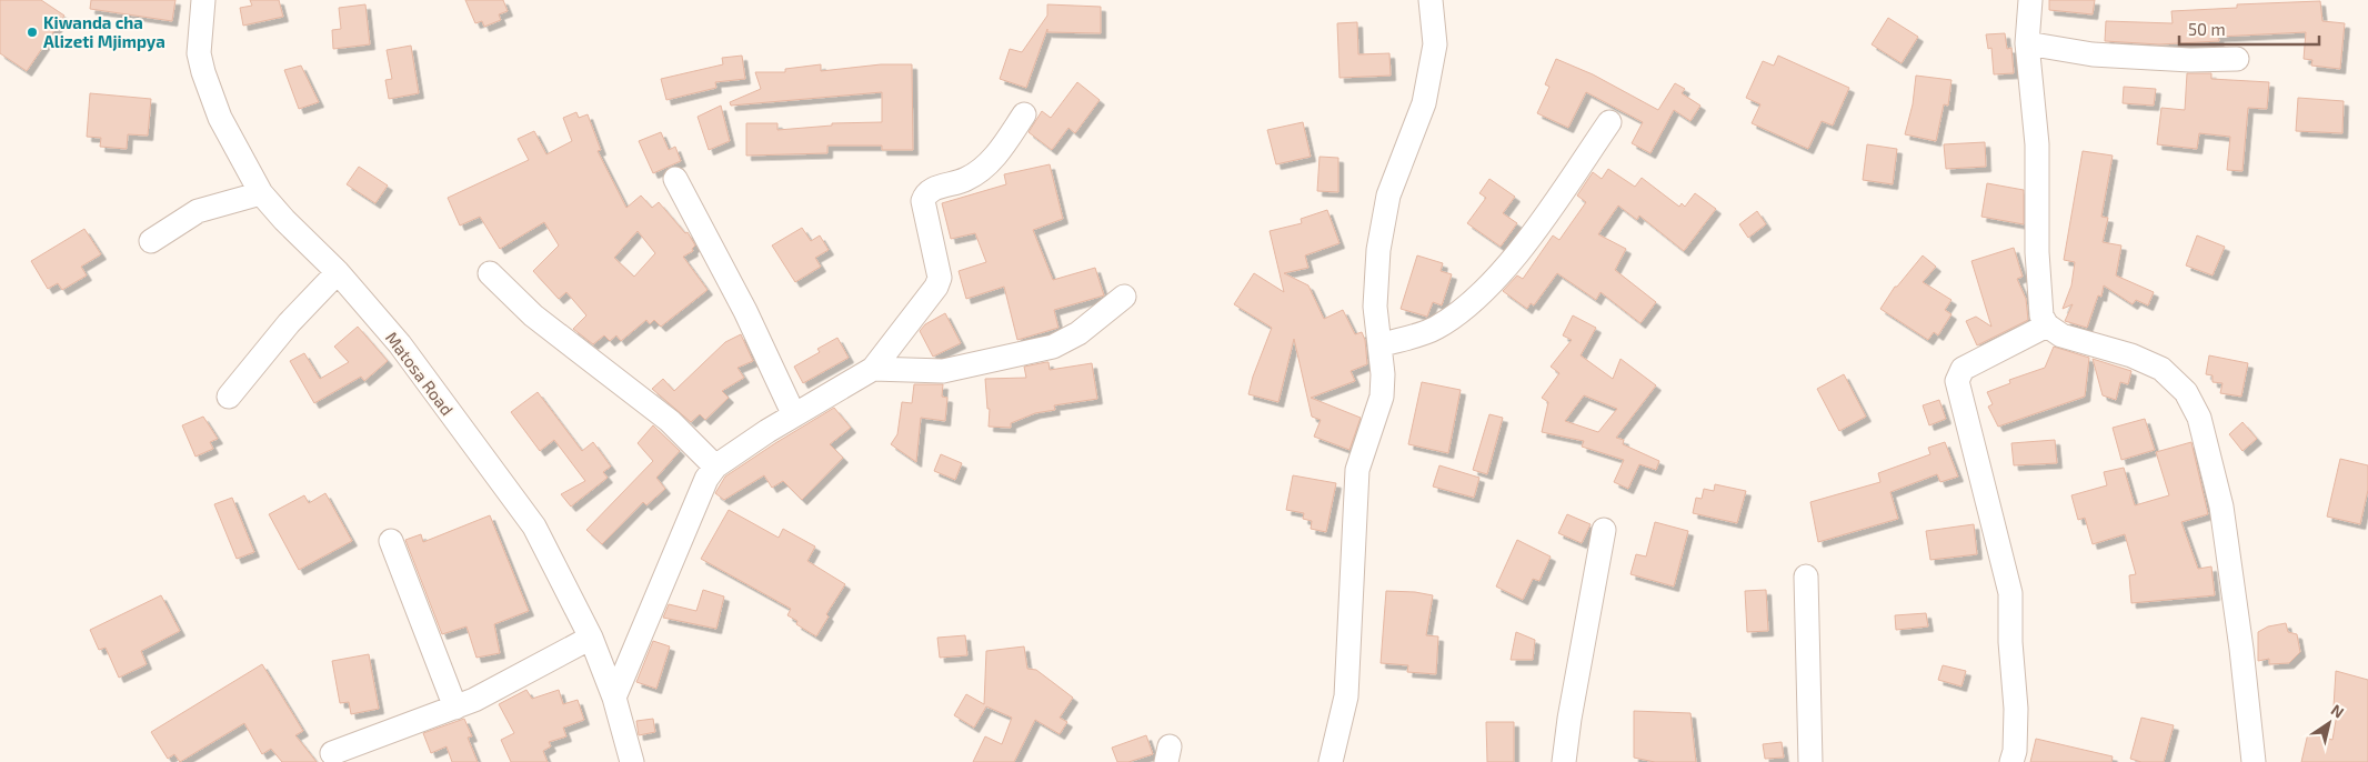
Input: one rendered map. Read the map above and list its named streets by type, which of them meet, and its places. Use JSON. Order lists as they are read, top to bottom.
{
  "streets": {
    "street": ["Matosa Road"]
  },
  "places": ["Kiwanda cha Alizeti Mjimpya"],
  "scale_bar": "50 m",
  "north": "top right"
}
